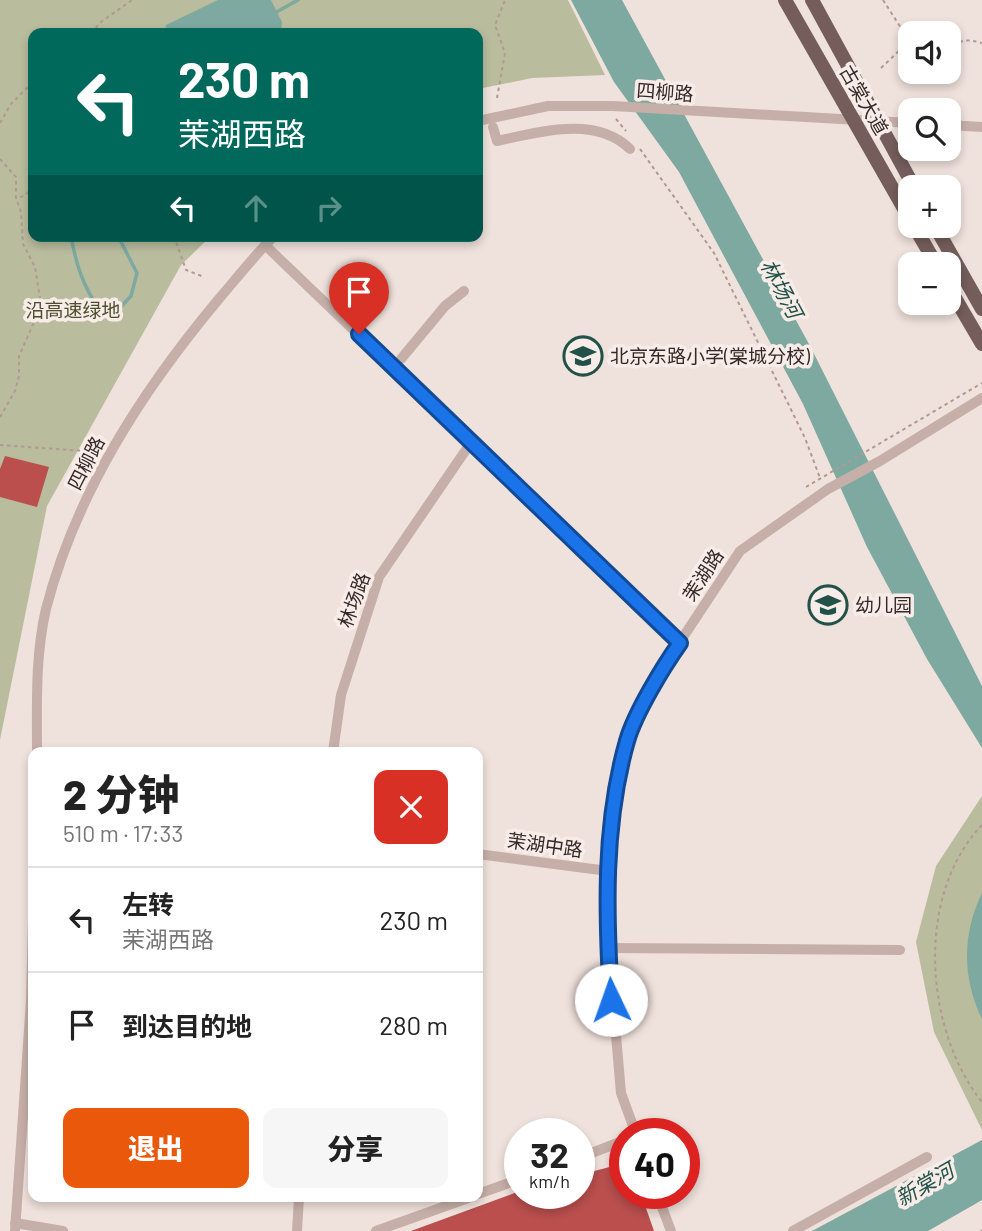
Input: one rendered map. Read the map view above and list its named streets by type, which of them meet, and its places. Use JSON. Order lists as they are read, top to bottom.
{
  "streets": {
    "main road": ["古棠大道"],
    "street": [
      "四柳路",
      "茉湖路",
      "林场路",
      "茉湖中路"
    ]
  },
  "crossings": [
    ["四柳路", "古棠大道"],
    ["茉湖路", "茉湖中路"]
  ],
  "water": ["林场河", "新棠河"],
  "parks": ["沿高速绿地"],
  "places": {
    "school or university": ["北京东路小学(棠城分校)", "幼儿园"]
  },
  "page": {
    "map_buttons": ["+", "−"],
    "turn": ["230 m", "茉湖西路"],
    "heading": ["2 分钟", "510 m · 17:33"],
    "list": [
      {
        "name": "左转",
        "note": "茉湖西路",
        "value": "230 m"
      },
      {
        "name": "到达目的地",
        "value": "280 m"
      }
    ],
    "buttons": ["退出", "分享"],
    "speed": "32 km/h",
    "limit": "40"
  }
}
